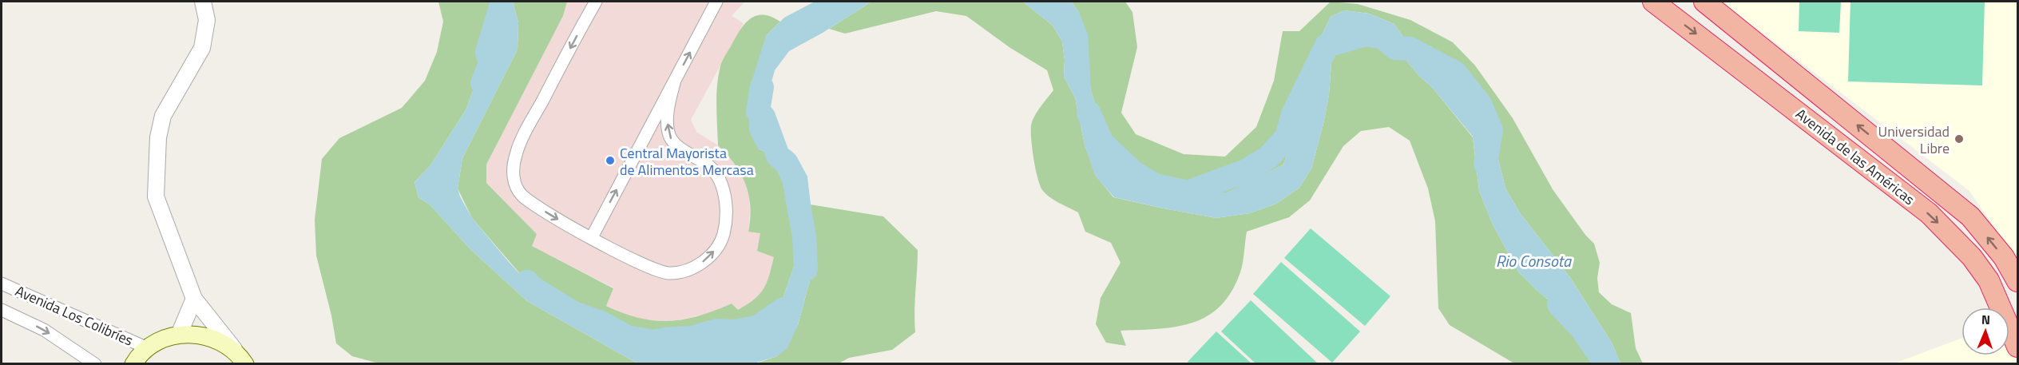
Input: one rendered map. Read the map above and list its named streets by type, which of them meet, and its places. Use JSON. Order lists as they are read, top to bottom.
{
  "streets": {
    "highway": ["Avenida de las Américas"],
    "street": ["Avenida Los Colibríes"]
  },
  "water": ["Rio Consota"],
  "places": ["Universidad Libre", "Central Mayorista de Alimentos Mercasa"],
  "north": "top"
}
